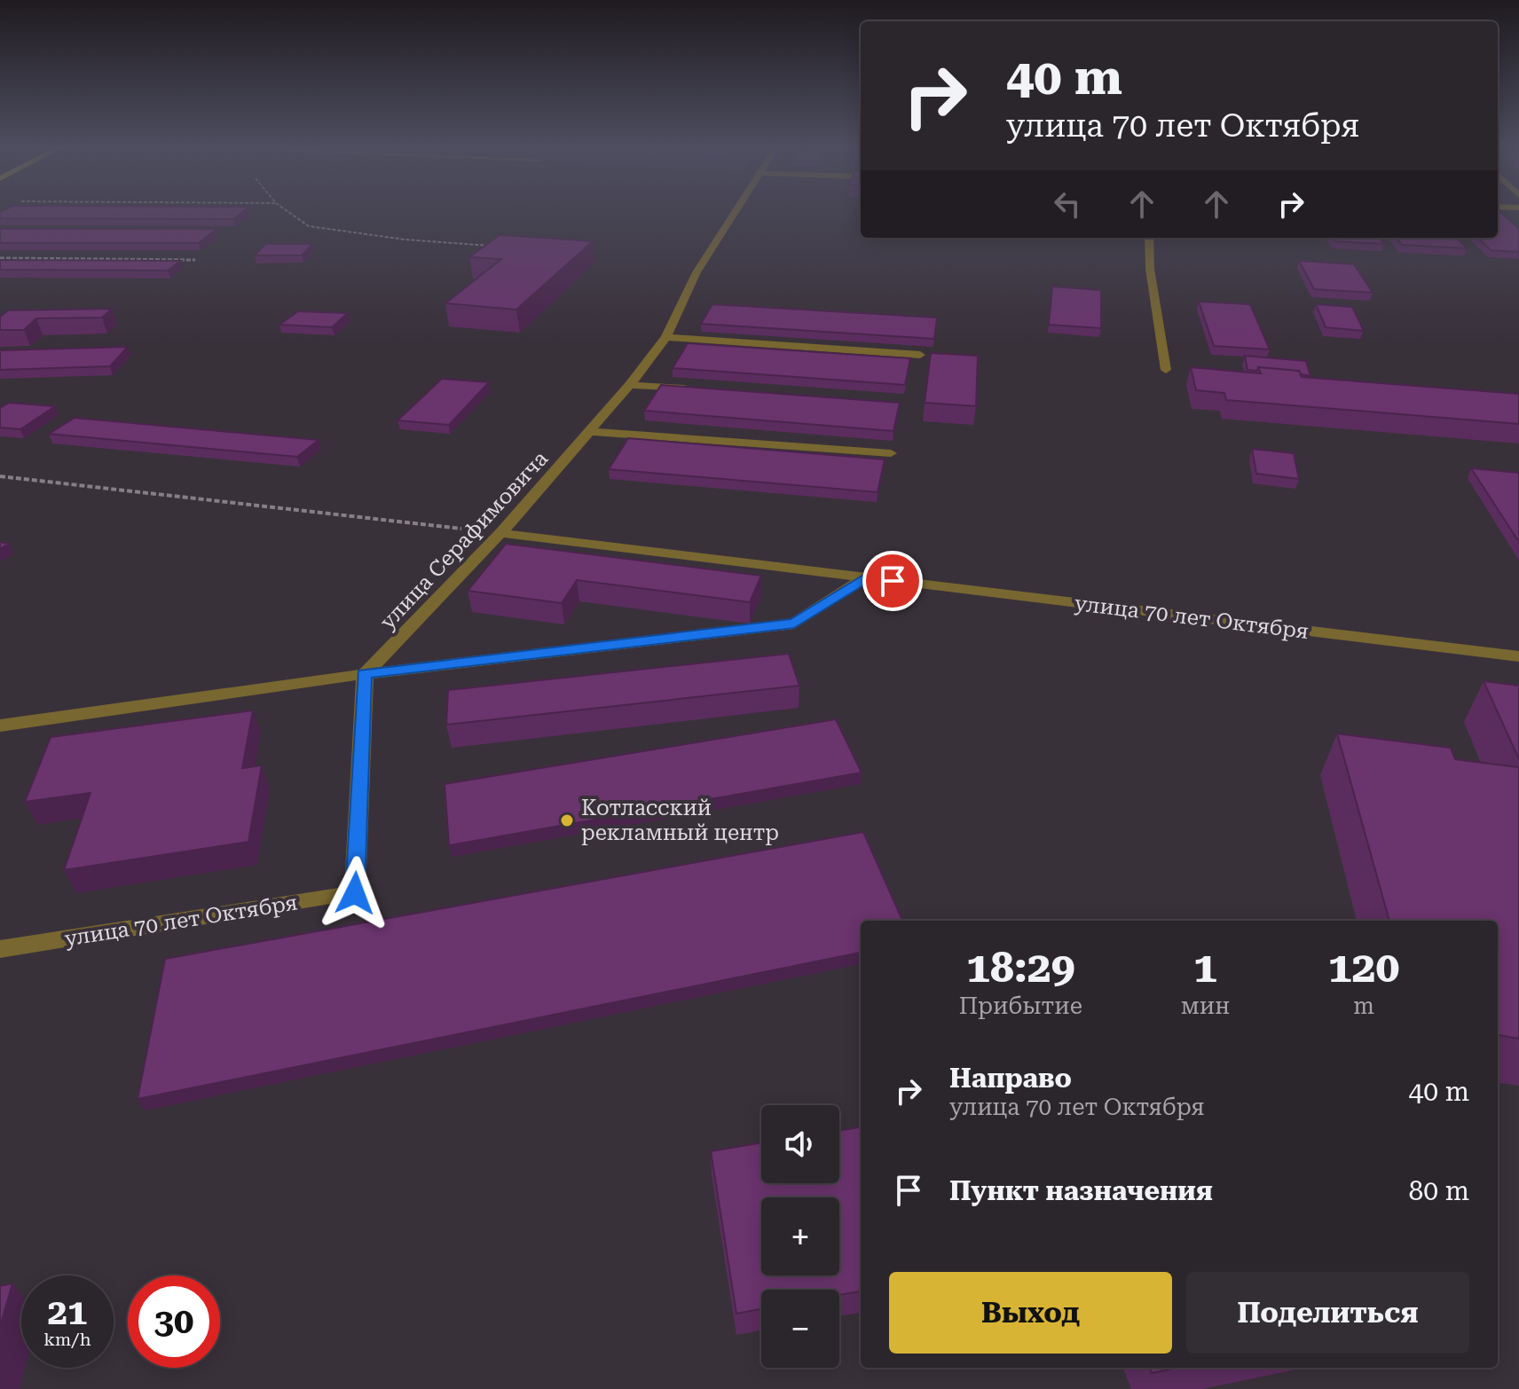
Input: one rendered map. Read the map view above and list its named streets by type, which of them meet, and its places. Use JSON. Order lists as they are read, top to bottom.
{
  "streets": {
    "street": ["улица Серафимовича", "улица 70 лет Октября"]
  },
  "crossings": [
    ["улица Серафимовича", "улица 70 лет Октября"]
  ],
  "places": ["Котласский рекламный центр"],
  "page": {
    "turn": ["40 m", "улица 70 лет Октября"],
    "eta": [
      "18:29",
      "Прибытие",
      "1",
      "мин",
      "120",
      "m"
    ],
    "list": [
      {
        "name": "Направо",
        "note": "улица 70 лет Октября",
        "value": "40 m"
      },
      {
        "name": "Пункт назначения",
        "value": "80 m"
      }
    ],
    "map_buttons": ["+", "−"],
    "buttons": ["Выход", "Поделиться"],
    "speed": "21 km/h",
    "limit": "30"
  }
}
